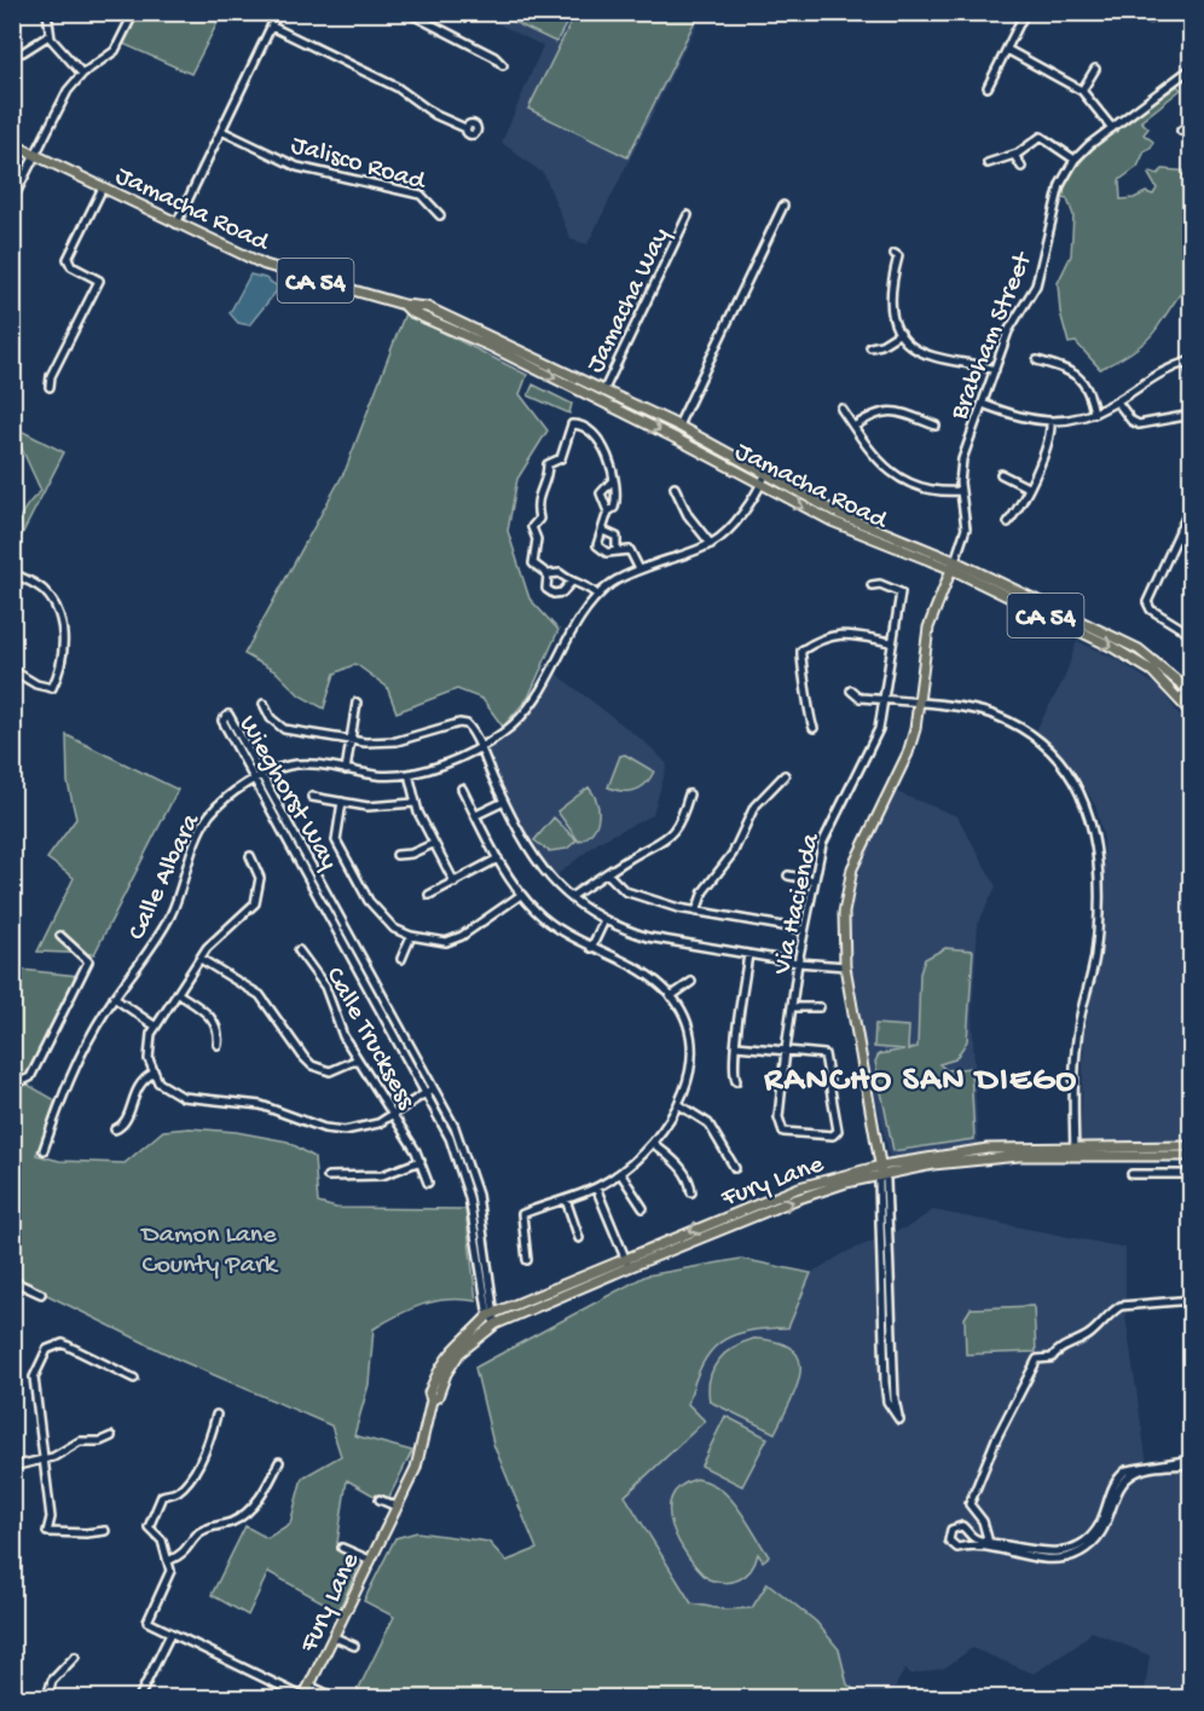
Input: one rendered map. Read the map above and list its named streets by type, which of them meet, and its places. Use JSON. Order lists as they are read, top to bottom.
{
  "streets": {
    "main road": [
      "Jamacha Road",
      "CA 54",
      "Brabham Street",
      "Fury Lane"
    ],
    "street": [
      "Jalisco Road",
      "Jamacha Way",
      "Wieghorst Way",
      "Calle Albara",
      "Via Hacienda",
      "Calle Trucksess"
    ]
  },
  "crossings": [
    ["Jamacha Road", "Jamacha Way"],
    ["Jamacha Road", "Brabham Street"],
    ["Jamacha Road", "Calle Albara"],
    ["Brabham Street", "Fury Lane"],
    ["Wieghorst Way", "Calle Albara"],
    ["Wieghorst Way", "Fury Lane"]
  ],
  "districts": ["RANCHO SAN DIEGO"],
  "parks": ["Damon Lane County Park"]
}
